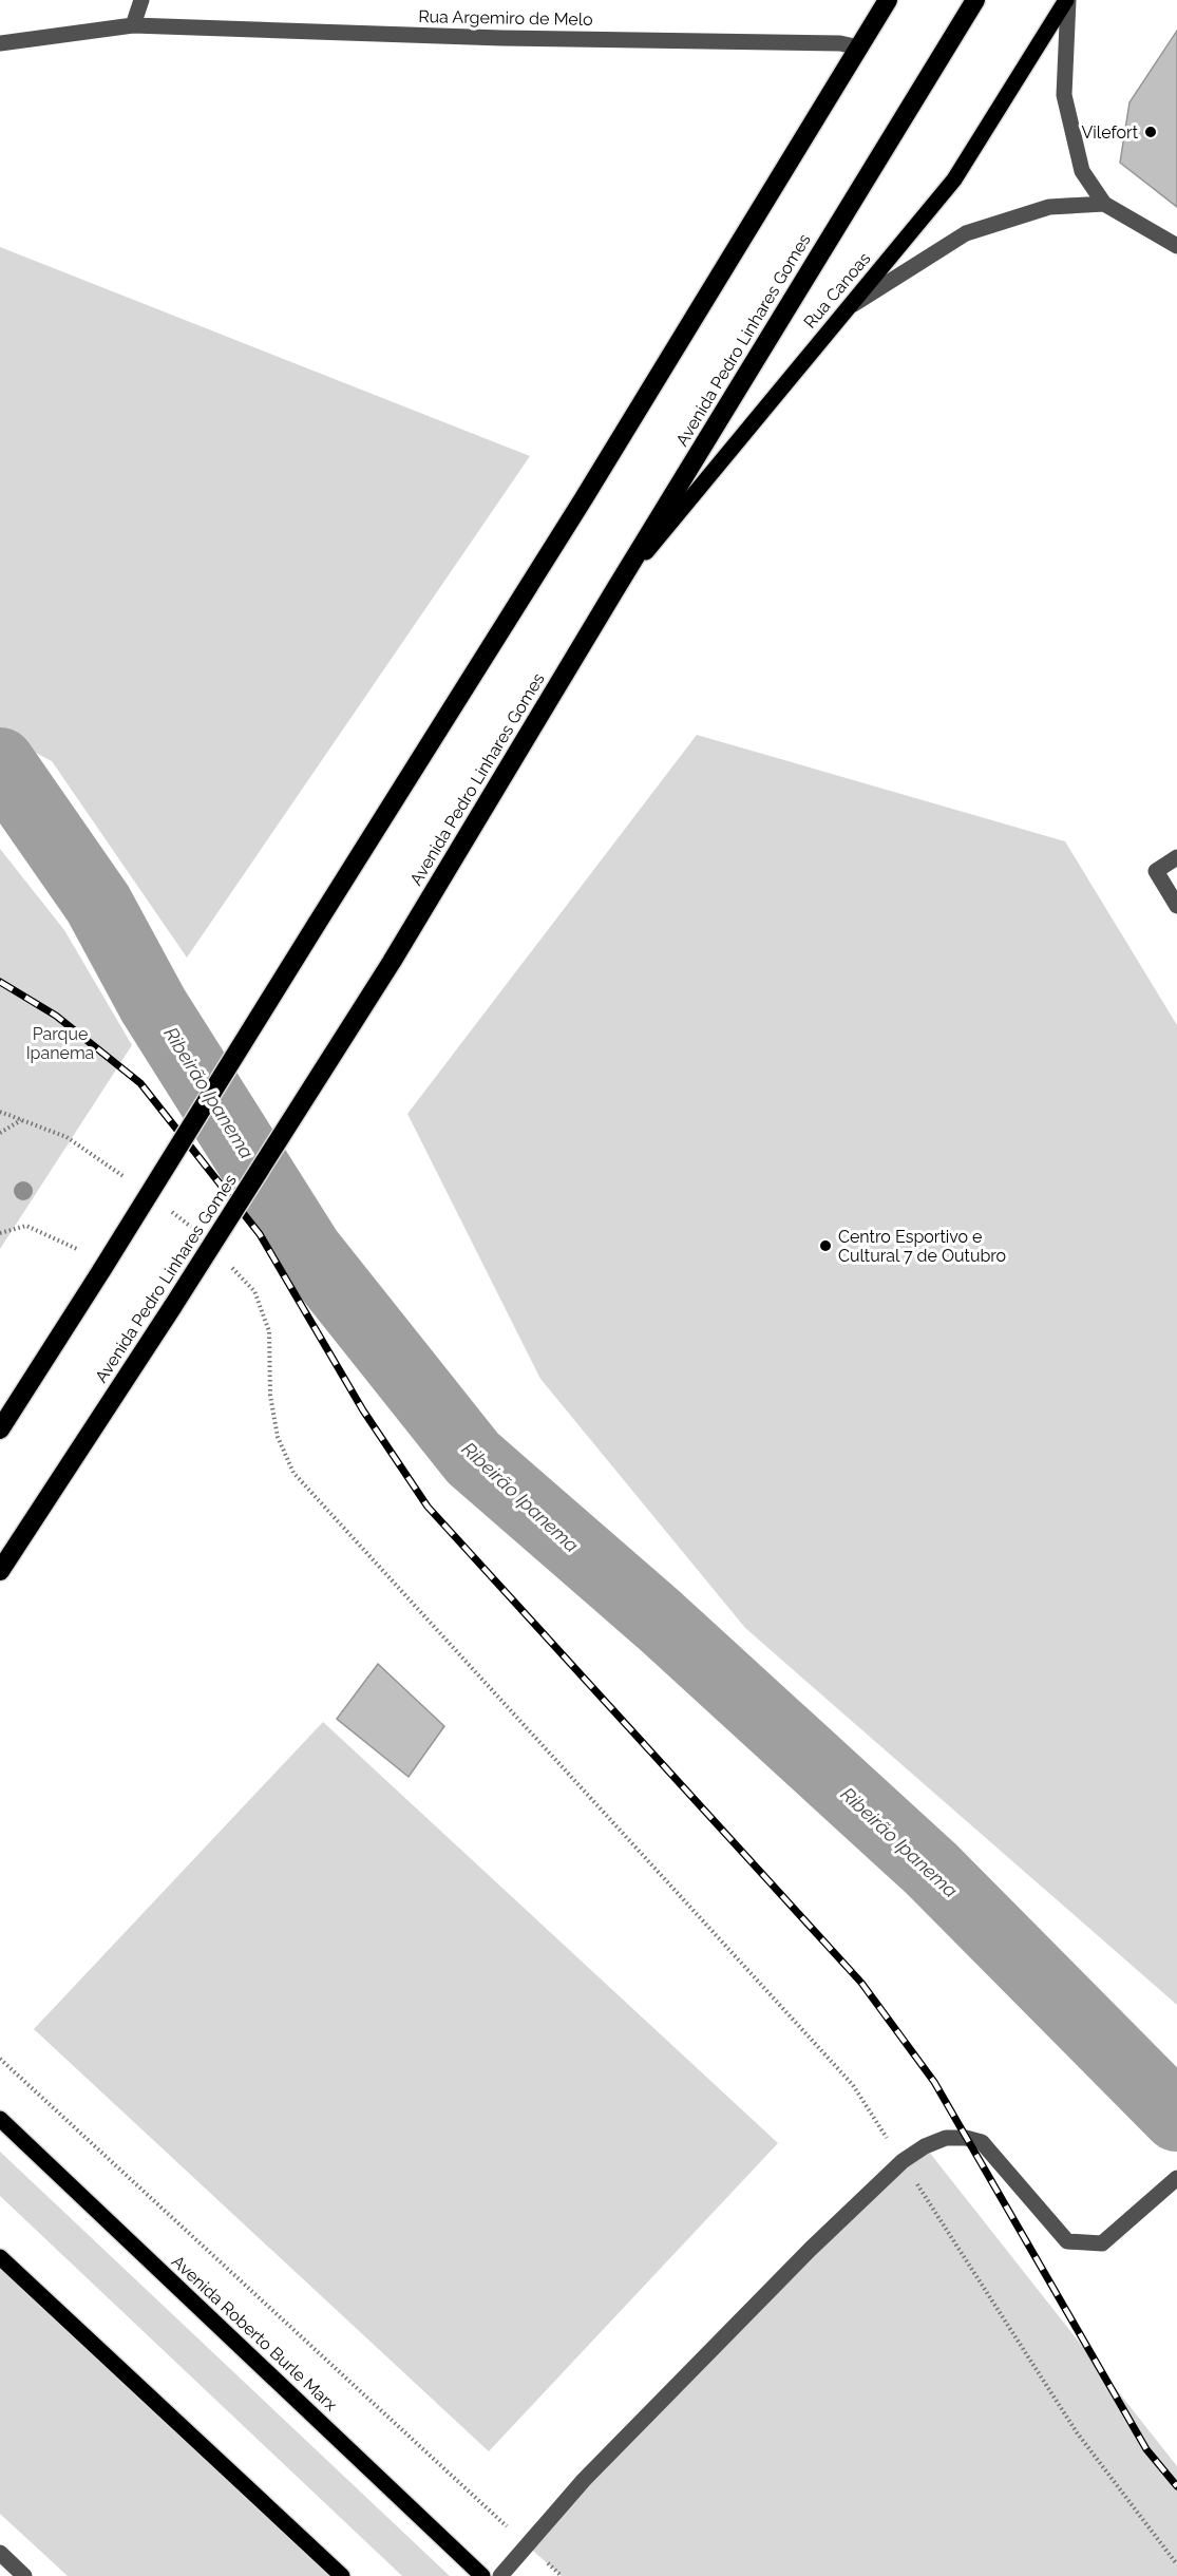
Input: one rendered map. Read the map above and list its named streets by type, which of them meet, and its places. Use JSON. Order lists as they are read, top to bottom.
{
  "streets": {
    "highway": ["Avenida Pedro Linhares Gomes"],
    "main road": ["Rua Canoas", "Avenida Roberto Burle Marx"],
    "street": ["Rua Argemiro de Melo"]
  },
  "crossings": [
    ["Rua Canoas", "Avenida Pedro Linhares Gomes"]
  ],
  "water": ["Ribeirão Ipanema"],
  "parks": ["Parque Ipanema"],
  "places": ["Vilefort", "Centro Esportivo e Cultural 7 de Outubro"]
}
